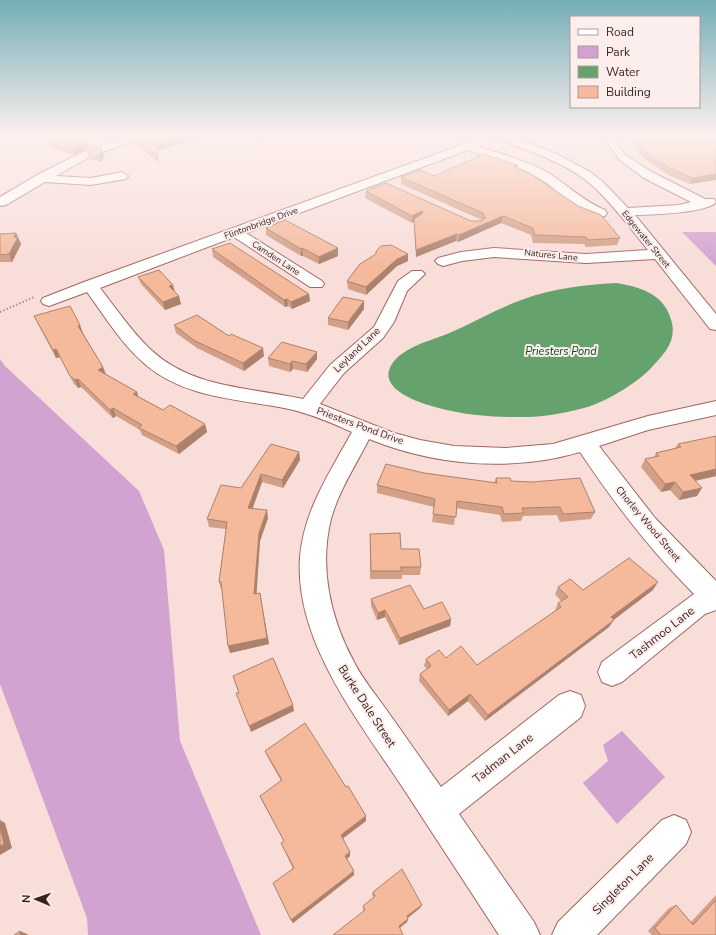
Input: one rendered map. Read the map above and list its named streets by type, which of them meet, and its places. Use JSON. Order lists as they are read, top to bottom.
{
  "streets": {
    "street": [
      "Flintonbridge Drive",
      "Edgewater Street",
      "Natures Lane",
      "Camden Lane",
      "Leyland Lane",
      "Priesters Pond Drive",
      "Chorley Wood Street",
      "Tashmoo Lane",
      "Burke Dale Street",
      "Tadman Lane",
      "Singleton Lane"
    ]
  },
  "crossings": [
    ["Flintonbridge Drive", "Camden Lane"],
    ["Flintonbridge Drive", "Priesters Pond Drive"],
    ["Edgewater Street", "Natures Lane"],
    ["Leyland Lane", "Priesters Pond Drive"],
    ["Priesters Pond Drive", "Chorley Wood Street"],
    ["Priesters Pond Drive", "Burke Dale Street"],
    ["Chorley Wood Street", "Tashmoo Lane"],
    ["Burke Dale Street", "Tadman Lane"]
  ],
  "water": ["Priesters Pond"],
  "legend": [
    "Road",
    "Park",
    "Water",
    "Building"
  ],
  "north": "left"
}
